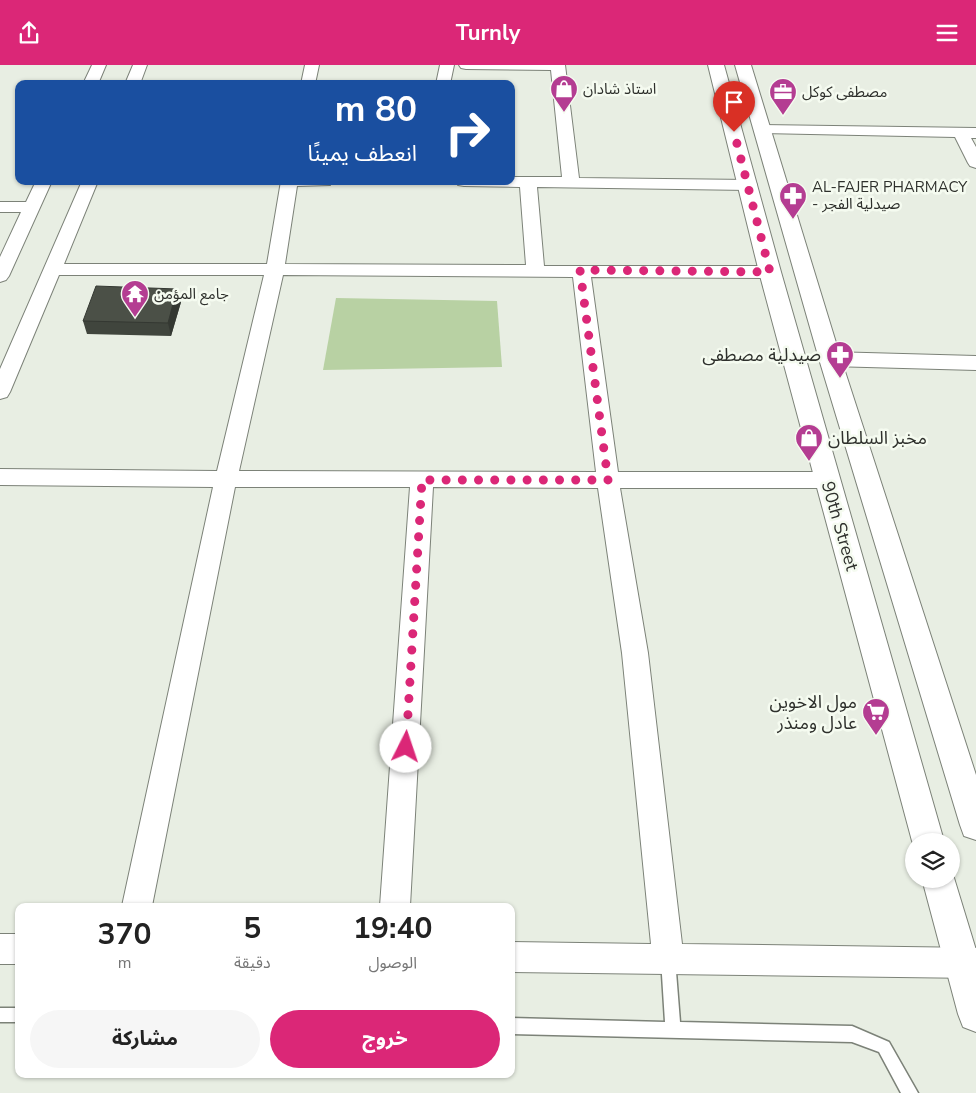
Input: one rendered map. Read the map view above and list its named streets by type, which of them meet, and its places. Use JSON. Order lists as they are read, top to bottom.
{
  "streets": {
    "main road": ["90th Street"]
  },
  "places": {
    "shop": ["استاذ شادان", "مخبز السلطان"],
    "office": ["مصطفى كوكل"],
    "pharmacy": ["AL-FAJER PHARMACY - صيدلية الفجر", "صيدلية مصطفى"],
    "temple": ["جامع المؤمن"],
    "supermarket": ["مول الاخوين عادل ومنذر"]
  },
  "page": {
    "header": "Turnly",
    "turn": ["80 m", "انعطف يمينًا"],
    "eta": [
      "19:40",
      "الوصول",
      "5",
      "دقيقة",
      "370",
      "m"
    ],
    "buttons": ["خروج", "مشاركة"]
  }
}
